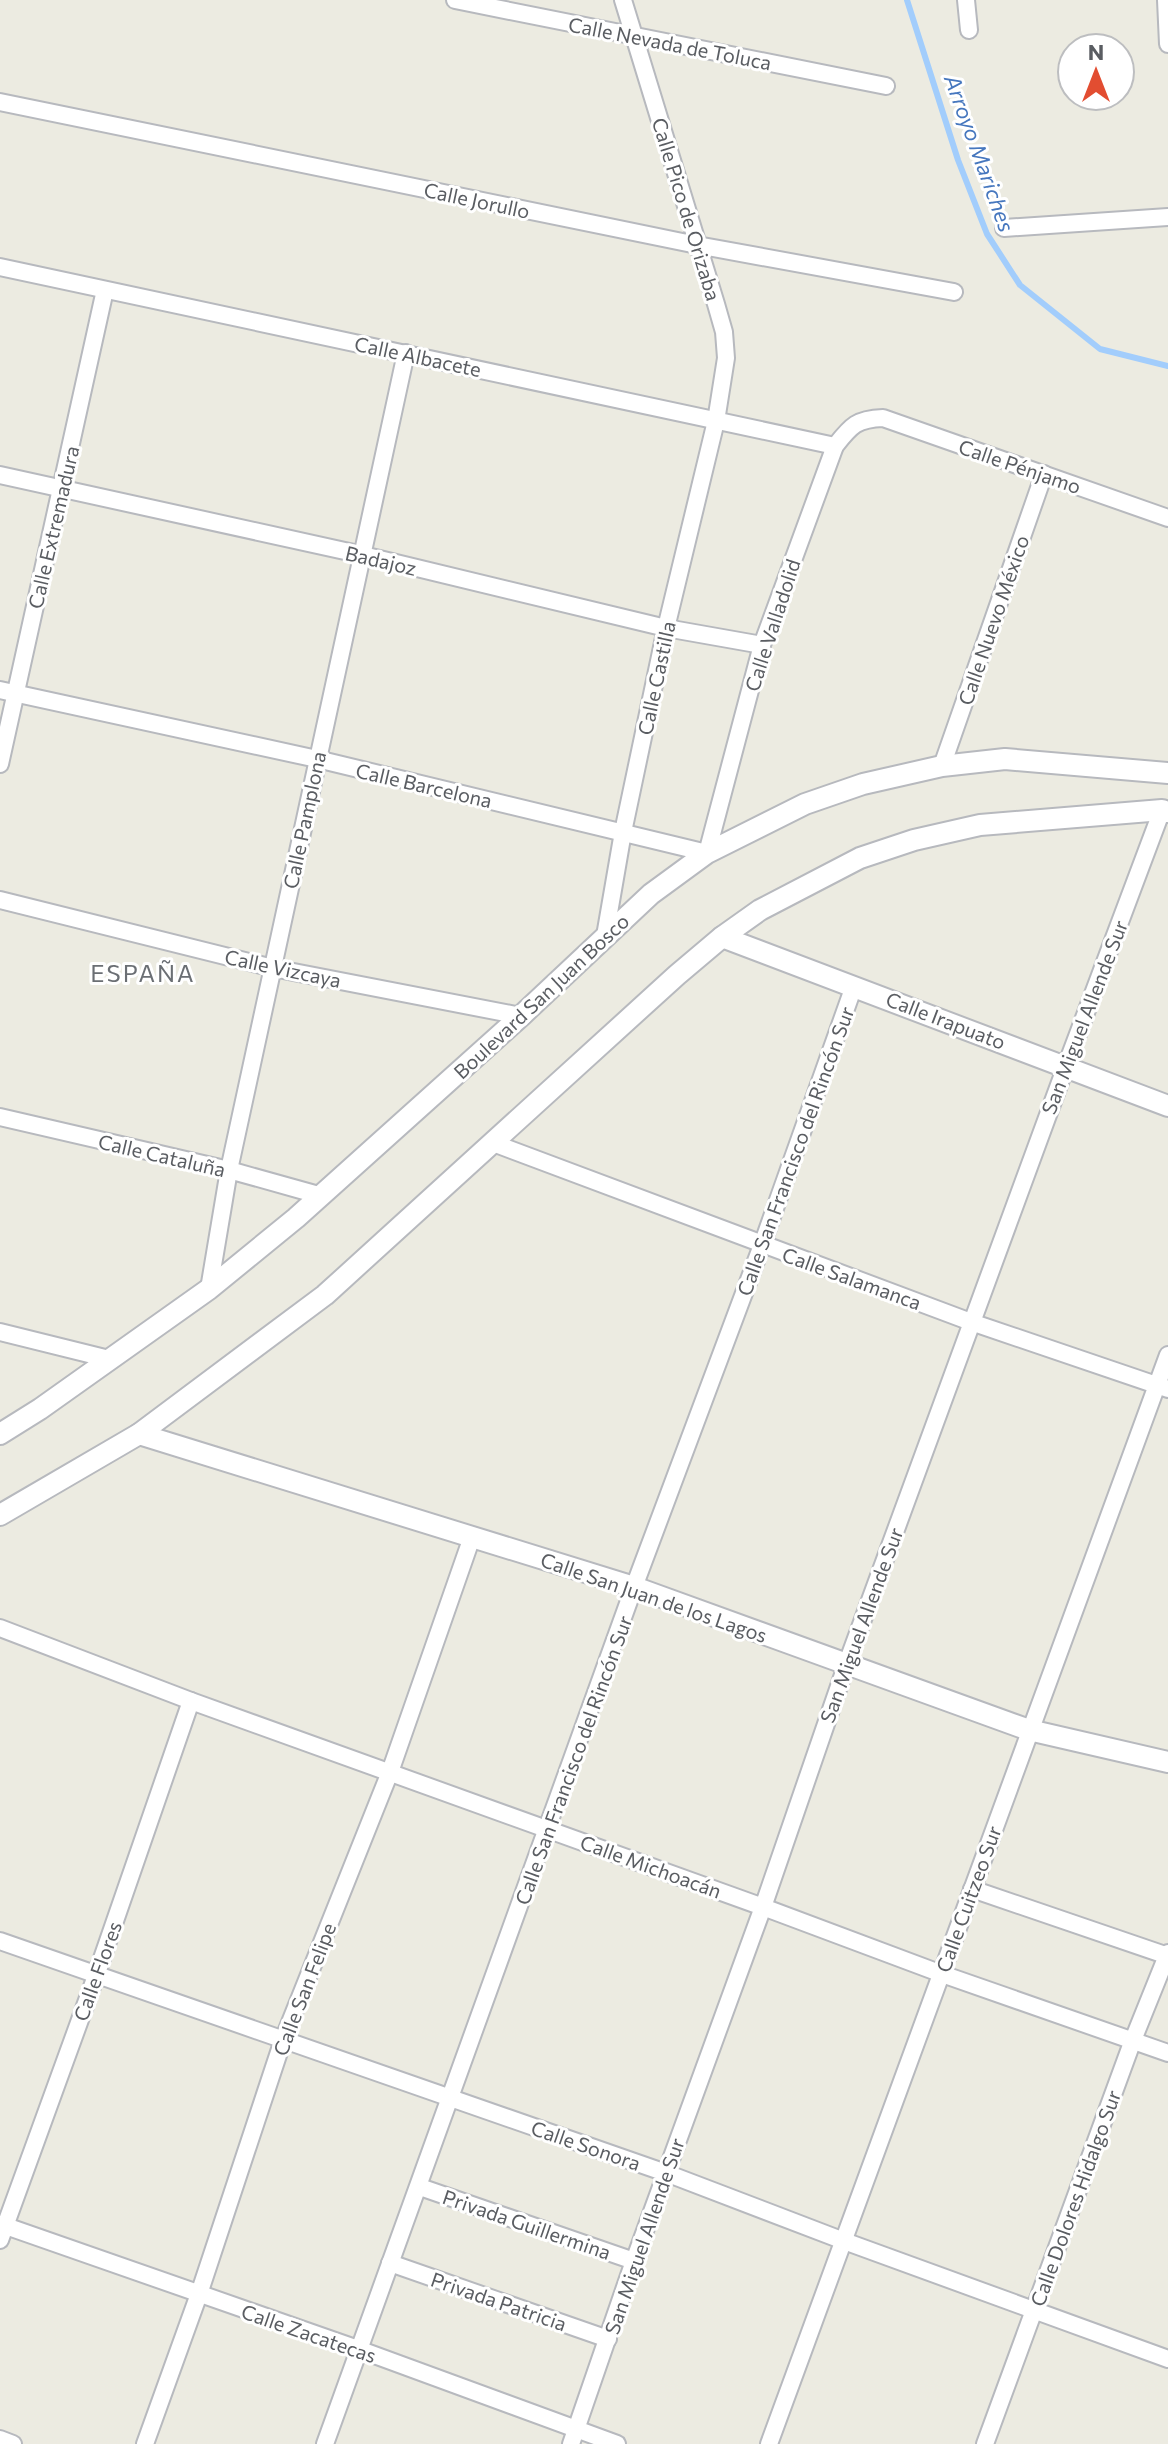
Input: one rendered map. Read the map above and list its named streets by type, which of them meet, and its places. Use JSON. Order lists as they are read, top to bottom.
{
  "streets": {
    "street": [
      "Calle Nevada de Toluca",
      "Calle Jorullo",
      "Calle Pico de Orizaba",
      "Calle Albacete",
      "Calle Pénjamo",
      "Calle Extremadura",
      "Badajoz",
      "Calle Nuevo México",
      "Calle Valladolid",
      "Calle Castilla",
      "Calle Barcelona",
      "Calle Pamplona",
      "Calle Vizcaya",
      "Boulevard San Juan Bosco",
      "San Miguel Allende Sur",
      "Calle Irapuato",
      "Calle San Francisco del Rincón Sur",
      "Calle Cataluña",
      "Calle Salamanca",
      "Calle San Juan de los Lagos",
      "Calle Michoacán",
      "Calle Cuitzeo Sur",
      "Calle Flores",
      "Calle San Felipe",
      "Calle Sonora",
      "Calle Dolores Hidalgo Sur",
      "Privada Guillermina",
      "Privada Patricia",
      "Calle Zacatecas"
    ]
  },
  "crossings": [
    ["Calle Nevada de Toluca", "Calle Pico de Orizaba"],
    ["Calle Jorullo", "Calle Pico de Orizaba"],
    ["Calle Pico de Orizaba", "Calle Albacete"],
    ["Calle Pico de Orizaba", "Calle Castilla"],
    ["Calle Albacete", "Calle Extremadura"],
    ["Calle Albacete", "Calle Valladolid"],
    ["Calle Albacete", "Calle Castilla"],
    ["Calle Albacete", "Calle Pamplona"],
    ["Calle Pénjamo", "Calle Nuevo México"],
    ["Calle Pénjamo", "Calle Valladolid"],
    ["Calle Extremadura", "Badajoz"],
    ["Calle Extremadura", "Calle Barcelona"],
    ["Badajoz", "Calle Valladolid"],
    ["Badajoz", "Calle Castilla"],
    ["Badajoz", "Calle Pamplona"],
    ["Calle Nuevo México", "Boulevard San Juan Bosco"],
    ["Calle Valladolid", "Calle Barcelona"],
    ["Calle Valladolid", "Boulevard San Juan Bosco"],
    ["Calle Castilla", "Calle Barcelona"],
    ["Calle Castilla", "Boulevard San Juan Bosco"],
    ["Calle Barcelona", "Calle Pamplona"],
    ["Calle Barcelona", "Boulevard San Juan Bosco"],
    ["Calle Pamplona", "Calle Vizcaya"],
    ["Calle Pamplona", "Boulevard San Juan Bosco"],
    ["Calle Pamplona", "Calle Cataluña"],
    ["Calle Vizcaya", "Boulevard San Juan Bosco"],
    ["Boulevard San Juan Bosco", "Calle Cataluña"],
    ["San Miguel Allende Sur", "Calle Irapuato"],
    ["San Miguel Allende Sur", "Calle Salamanca"],
    ["San Miguel Allende Sur", "Calle San Juan de los Lagos"],
    ["San Miguel Allende Sur", "Calle Michoacán"],
    ["San Miguel Allende Sur", "Calle Sonora"],
    ["San Miguel Allende Sur", "Privada Guillermina"],
    ["San Miguel Allende Sur", "Privada Patricia"],
    ["San Miguel Allende Sur", "Calle Zacatecas"],
    ["Calle Irapuato", "Calle San Francisco del Rincón Sur"],
    ["Calle San Francisco del Rincón Sur", "Calle Salamanca"],
    ["Calle San Francisco del Rincón Sur", "Calle San Juan de los Lagos"],
    ["Calle San Francisco del Rincón Sur", "Calle Michoacán"],
    ["Calle San Francisco del Rincón Sur", "Calle Sonora"],
    ["Calle San Francisco del Rincón Sur", "Privada Guillermina"],
    ["Calle San Francisco del Rincón Sur", "Privada Patricia"],
    ["Calle San Francisco del Rincón Sur", "Calle Zacatecas"],
    ["Calle Salamanca", "Calle Cuitzeo Sur"],
    ["Calle San Juan de los Lagos", "Calle Cuitzeo Sur"],
    ["Calle San Juan de los Lagos", "Calle San Felipe"],
    ["Calle Michoacán", "Calle Cuitzeo Sur"],
    ["Calle Michoacán", "Calle Flores"],
    ["Calle Michoacán", "Calle San Felipe"],
    ["Calle Michoacán", "Calle Dolores Hidalgo Sur"],
    ["Calle Cuitzeo Sur", "Calle Sonora"],
    ["Calle Flores", "Calle Sonora"],
    ["Calle Flores", "Calle Zacatecas"],
    ["Calle San Felipe", "Calle Sonora"],
    ["Calle San Felipe", "Calle Zacatecas"],
    ["Calle Sonora", "Calle Dolores Hidalgo Sur"]
  ],
  "districts": ["ESPAÑA"],
  "water": ["Arroyo Mariches"],
  "north": "top"
}
